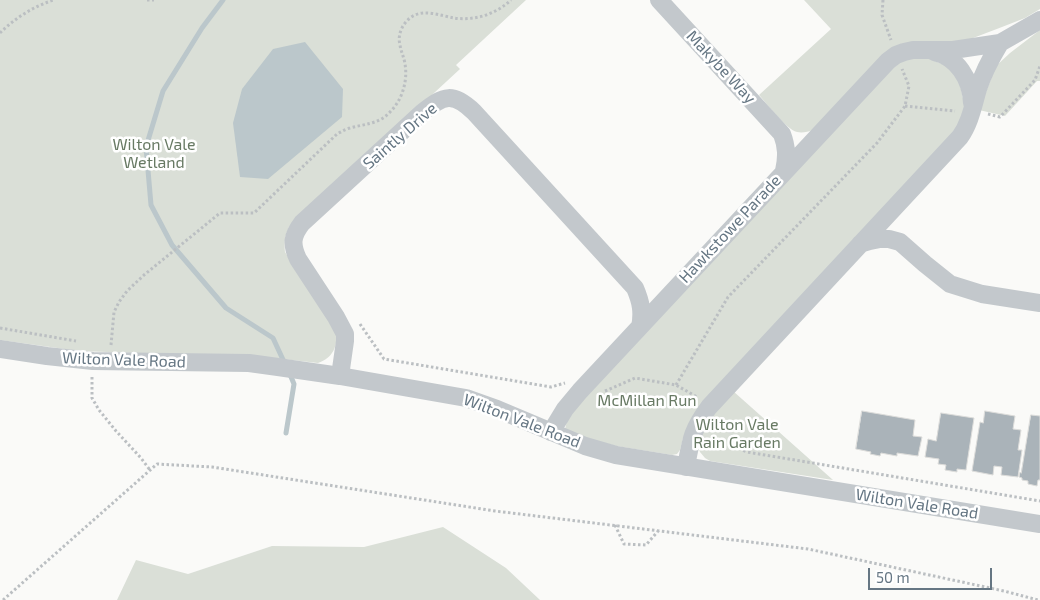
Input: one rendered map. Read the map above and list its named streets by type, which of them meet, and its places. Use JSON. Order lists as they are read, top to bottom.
{
  "streets": {
    "street": [
      "Makybe Way",
      "Saintly Drive",
      "Hawkstowe Parade",
      "Wilton Vale Road"
    ]
  },
  "crossings": [
    ["Saintly Drive", "Hawkstowe Parade"],
    ["Saintly Drive", "Wilton Vale Road"],
    ["Hawkstowe Parade", "Wilton Vale Road"]
  ],
  "parks": ["Wilton Vale Wetland", "McMillan Run", "Wilton Vale Rain Garden"],
  "scale_bar": "50 m"
}
